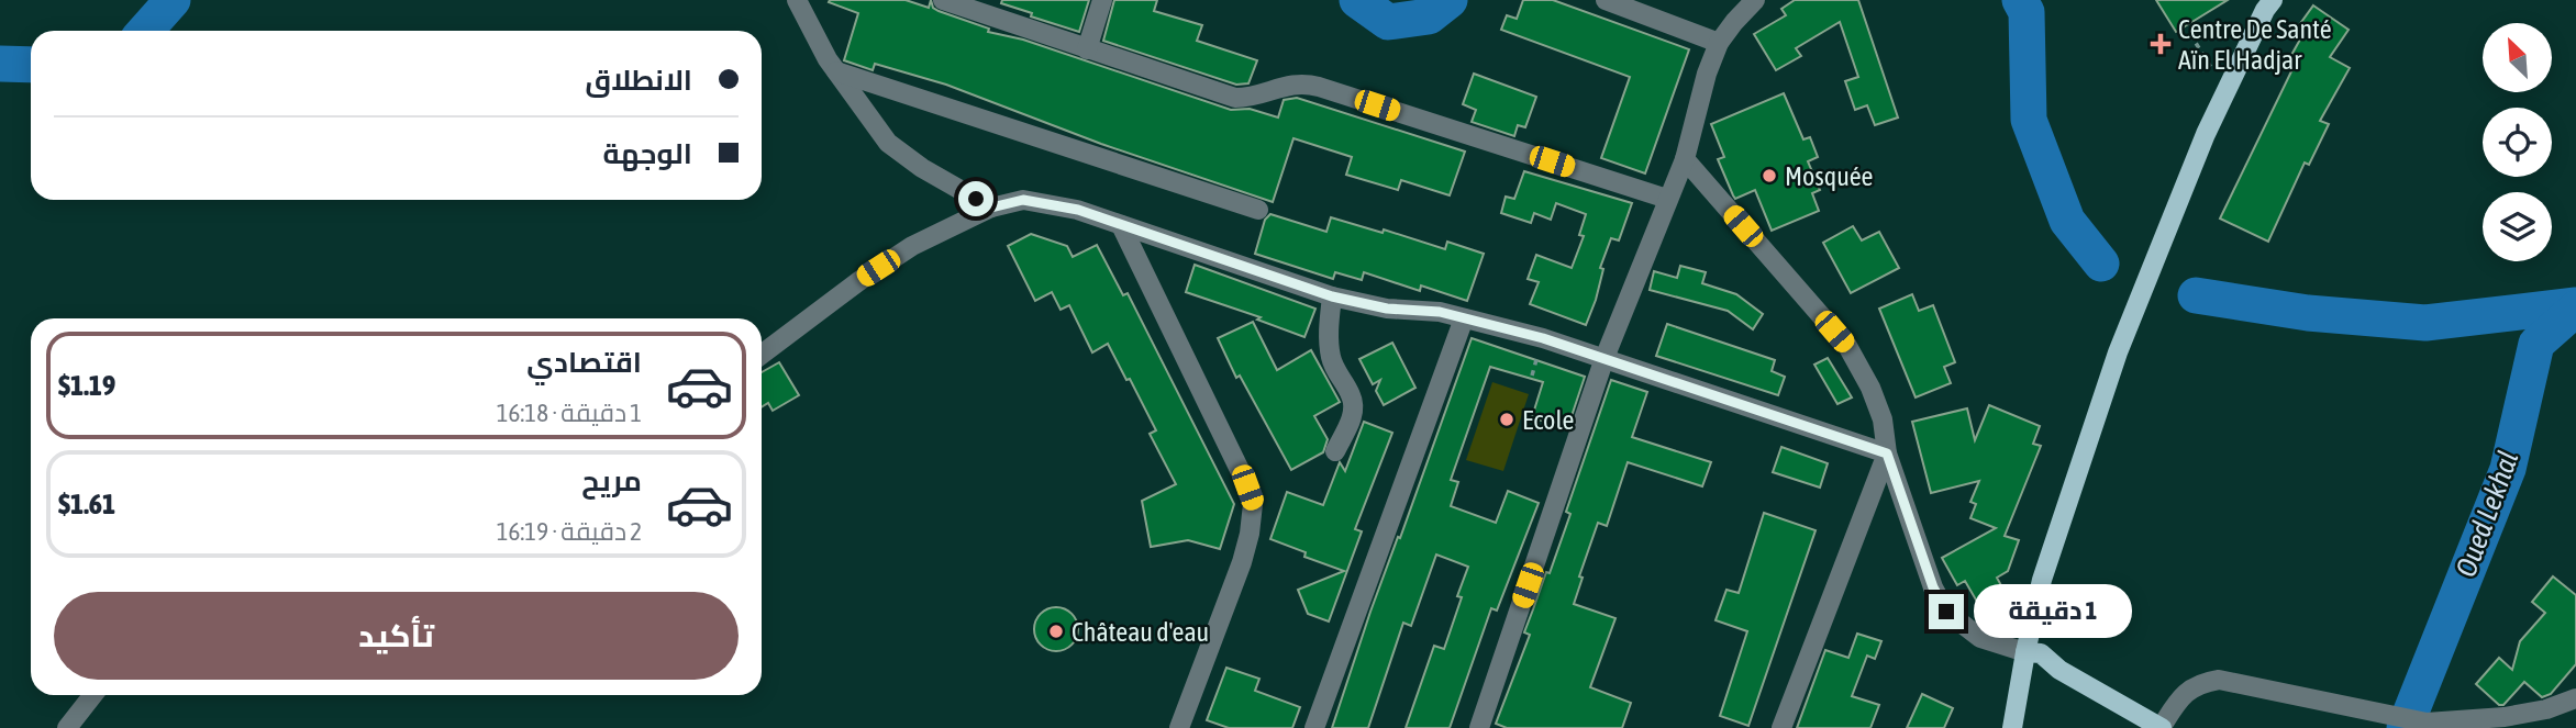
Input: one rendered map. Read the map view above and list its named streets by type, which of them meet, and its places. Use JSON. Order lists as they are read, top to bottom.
{
  "water": ["Oued Lekhal"],
  "places": {
    "health": ["Centre De Santé Aïn El Hadjar"],
    "other": ["Mosquée", "Ecole", "Château d'eau"]
  },
  "north": "top left",
  "page": {
    "banner": ["الانطلاق", "الوجهة"],
    "list": [
      {
        "name": "اقتصادي",
        "note": "1 دقيقة · 16:18",
        "value": "$1.19"
      },
      {
        "name": "مريح",
        "note": "2 دقيقة · 16:19",
        "value": "$1.61"
      }
    ],
    "buttons": "تأكيد",
    "bubble": "1 دقيقة"
  }
}
